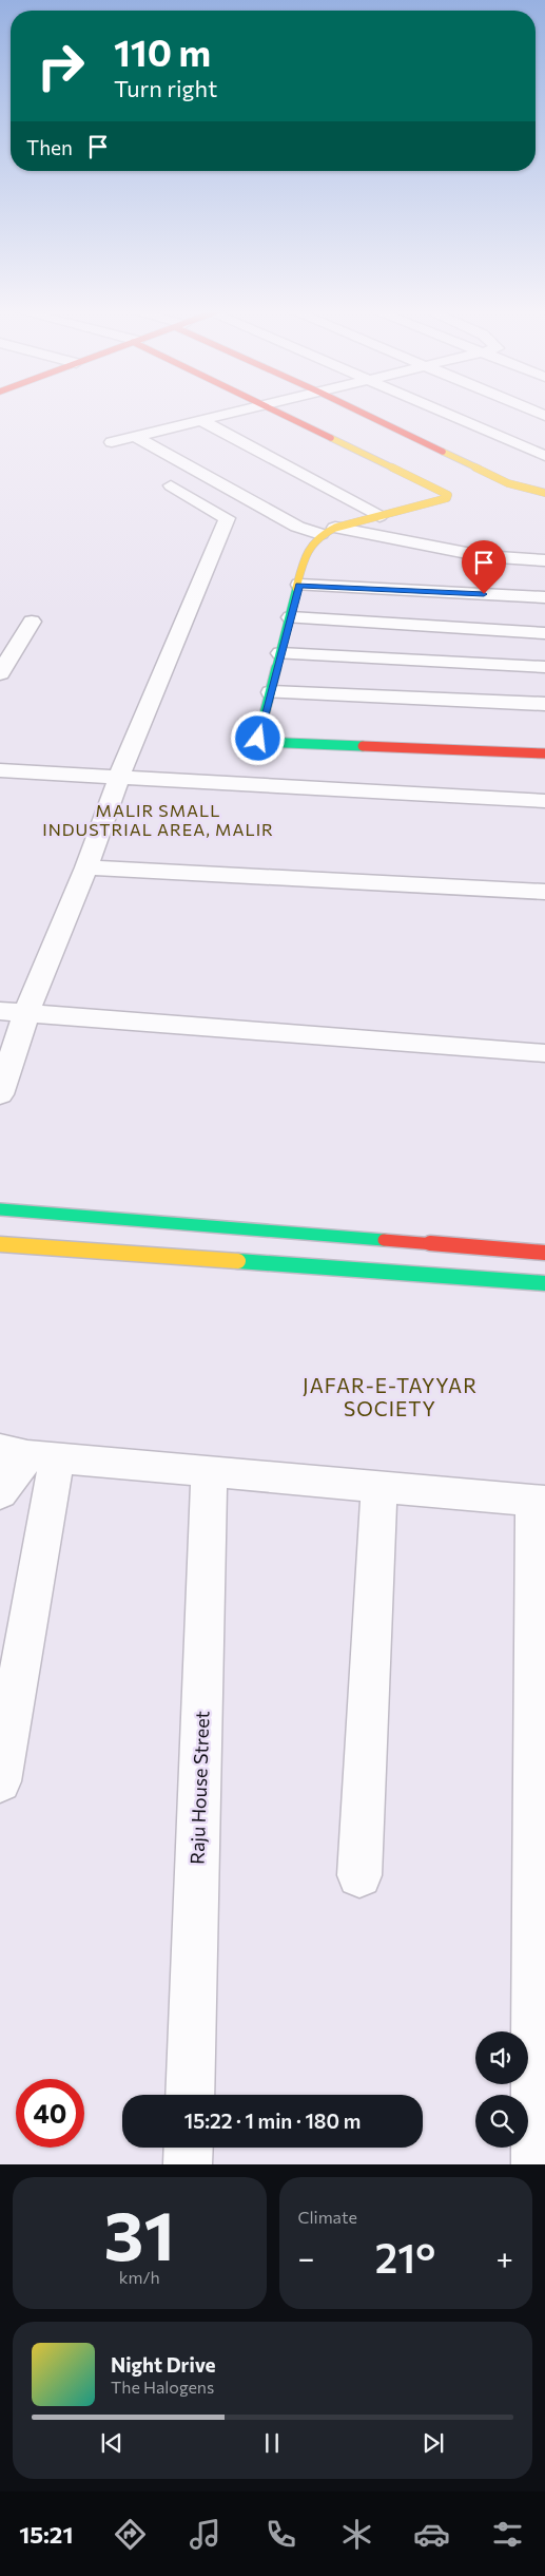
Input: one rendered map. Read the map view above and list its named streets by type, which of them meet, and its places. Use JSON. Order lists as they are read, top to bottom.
{
  "streets": {
    "street": ["Raju House Street"]
  },
  "districts": ["MALIR SMALL INDUSTRIAL AREA, MALIR", "JAFAR-E-TAYYAR SOCIETY"],
  "page": {
    "turn": ["110 m", "Turn right"],
    "then": "Then",
    "limit": "40",
    "trip": "15:22 · 1 min · 180 m",
    "tile": [
      ["31", "km/h"],
      "Climate"
    ],
    "heat": ["−", "21°", "+"],
    "song": ["Night Drive", "The Halogens"],
    "tabs": "15:21"
  }
}
